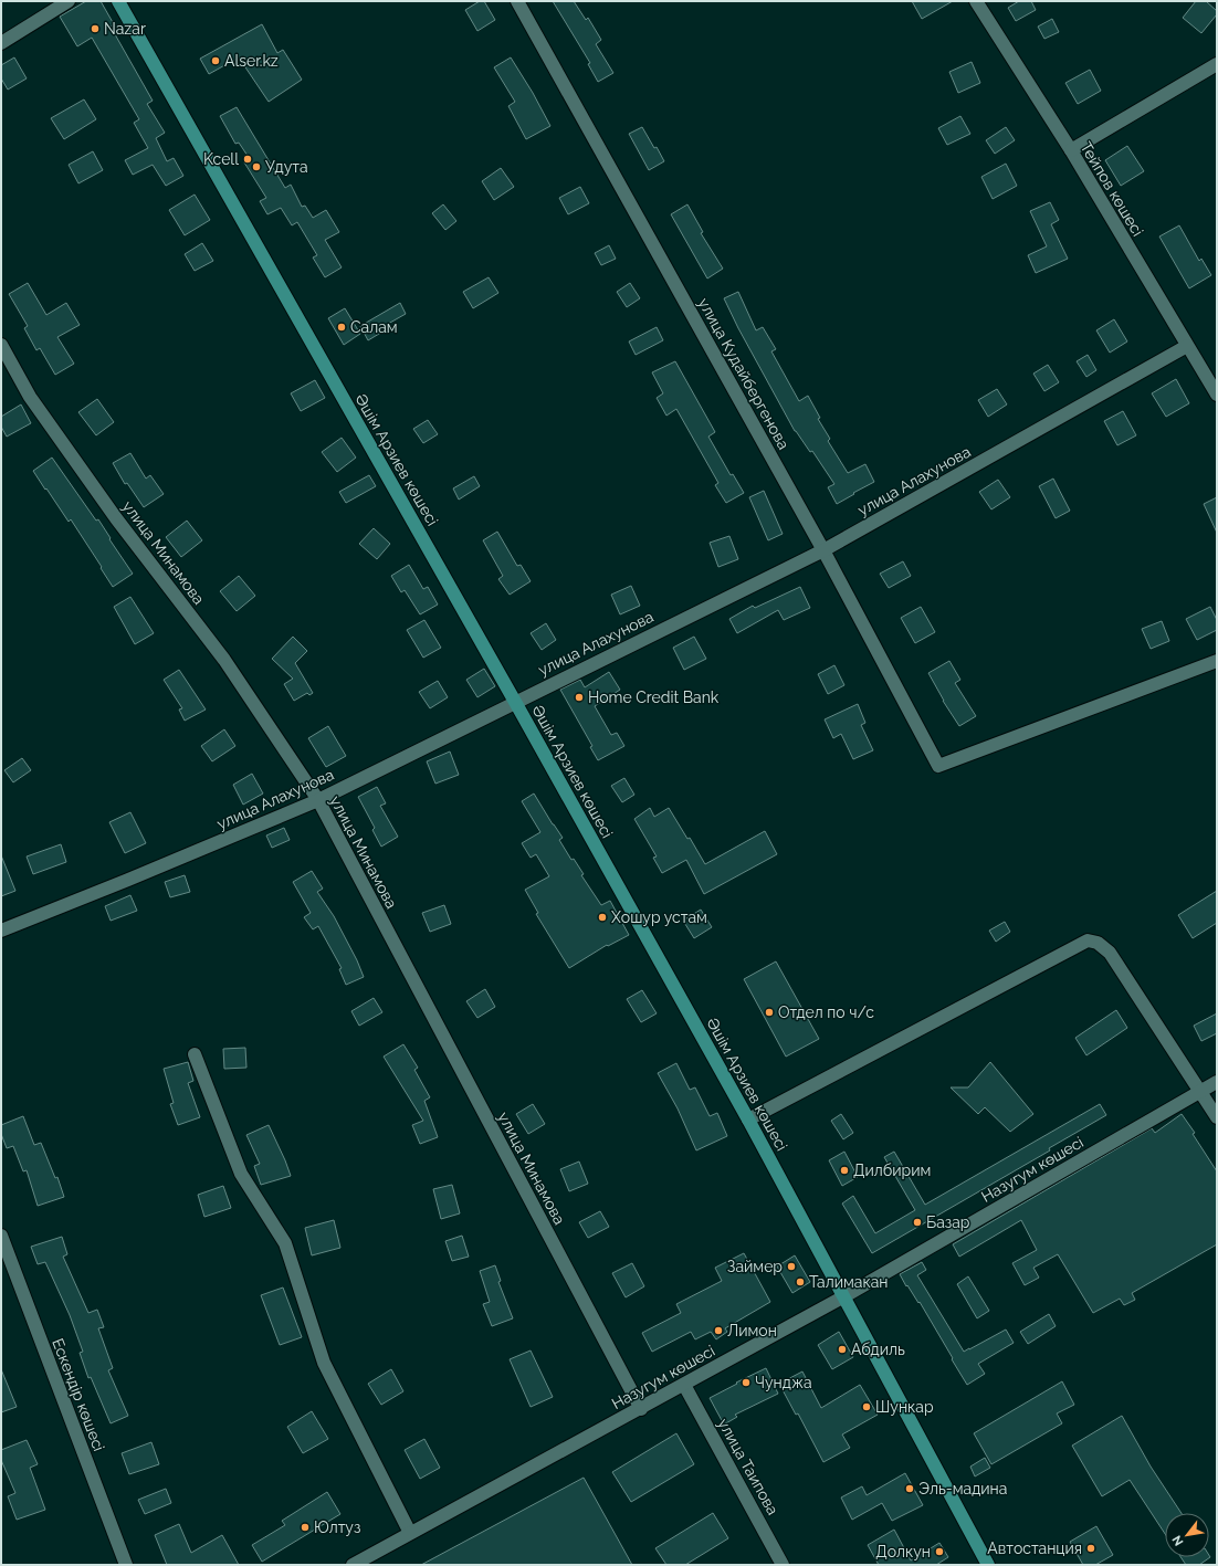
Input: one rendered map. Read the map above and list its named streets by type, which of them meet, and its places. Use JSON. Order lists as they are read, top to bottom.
{
  "streets": {
    "main road": ["Әшім Арзиев көшесі"],
    "street": [
      "Тейпов көшесі",
      "улица Кудайбергенова",
      "улица Алахунова",
      "улица Минамова",
      "Назугум көшесі",
      "Ескендір көшесі",
      "улица Таипова"
    ]
  },
  "crossings": [
    ["Тейпов көшесі", "улица Алахунова"],
    ["улица Кудайбергенова", "улица Алахунова"],
    ["Әшім Арзиев көшесі", "улица Алахунова"],
    ["Әшім Арзиев көшесі", "Назугум көшесі"],
    ["улица Алахунова", "улица Минамова"],
    ["улица Минамова", "Назугум көшесі"],
    ["Назугум көшесі", "улица Таипова"]
  ],
  "places": [
    "Nazar",
    "Alser.kz",
    "Kcell",
    "Удута",
    "Салам",
    "Home Credit Bank",
    "Хошур устам",
    "Отдел по ч/с",
    "Дилбирим",
    "Базар",
    "Займер",
    "Талимакан",
    "Лимон",
    "Абдиль",
    "Чунджа",
    "Шункар",
    "Эль-мадина",
    "Юлтуз",
    "Автостанция",
    "Долкун"
  ],
  "north": "bottom left"
}
